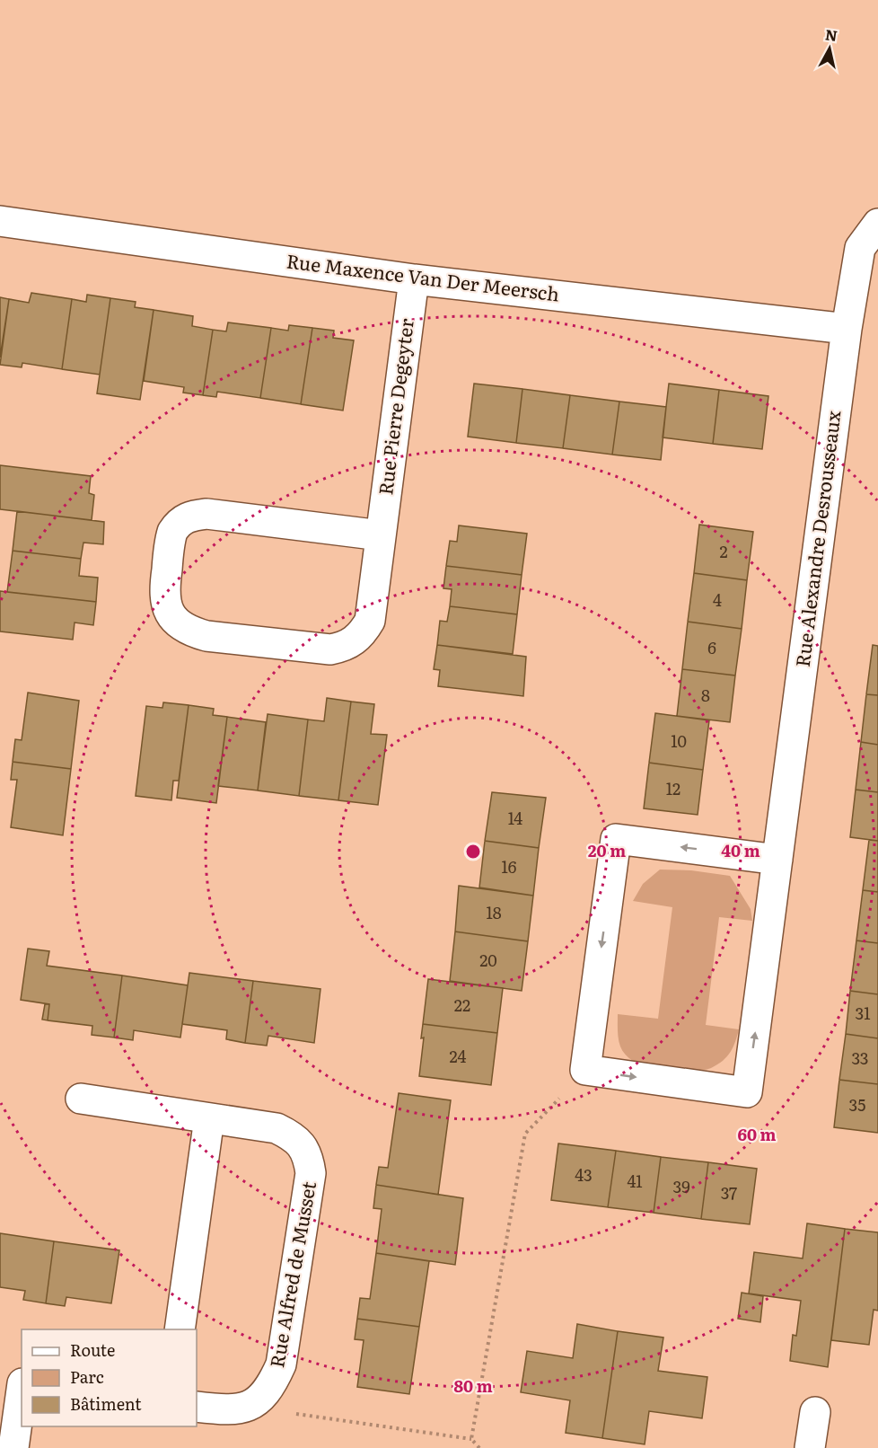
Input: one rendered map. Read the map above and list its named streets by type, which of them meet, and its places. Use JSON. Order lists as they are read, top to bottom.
{
  "streets": {
    "street": [
      "Rue Maxence Van Der Meersch",
      "Rue Pierre Degeyter",
      "Rue Alexandre Desrousseaux",
      "Rue Alfred de Musset"
    ]
  },
  "crossings": [
    ["Rue Maxence Van Der Meersch", "Rue Pierre Degeyter"],
    ["Rue Maxence Van Der Meersch", "Rue Alexandre Desrousseaux"]
  ],
  "house_numbers": [
    "2",
    "4",
    "6",
    "8",
    "10",
    "12",
    "14",
    "16",
    "18",
    "20",
    "22",
    "31",
    "24",
    "33",
    "35",
    "43",
    "41",
    "39",
    "37"
  ],
  "legend": ["Route", "Parc", "Bâtiment"],
  "north": "top",
  "rings": [
    "20 m",
    "40 m",
    "60 m",
    "80 m"
  ]
}
